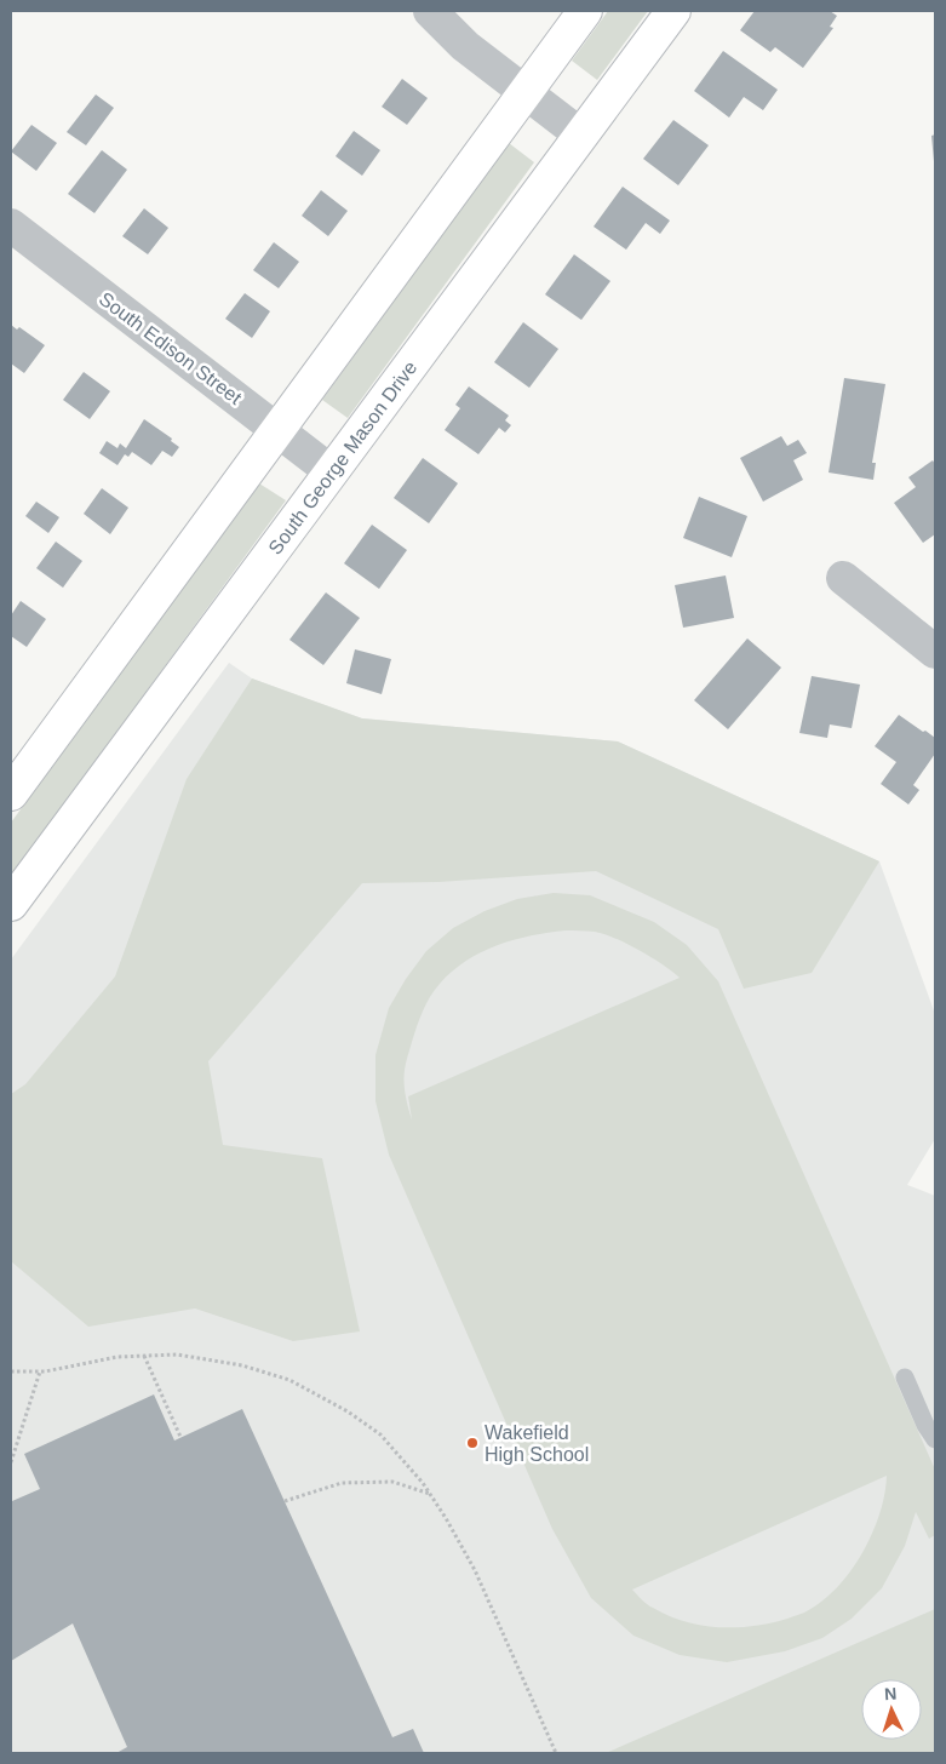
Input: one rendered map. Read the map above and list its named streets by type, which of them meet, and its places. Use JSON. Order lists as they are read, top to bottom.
{
  "streets": {
    "main road": ["South George Mason Drive"],
    "street": ["South Edison Street"]
  },
  "crossings": [
    ["South Edison Street", "South George Mason Drive"]
  ],
  "places": ["Wakefield High School"],
  "north": "top"
}
